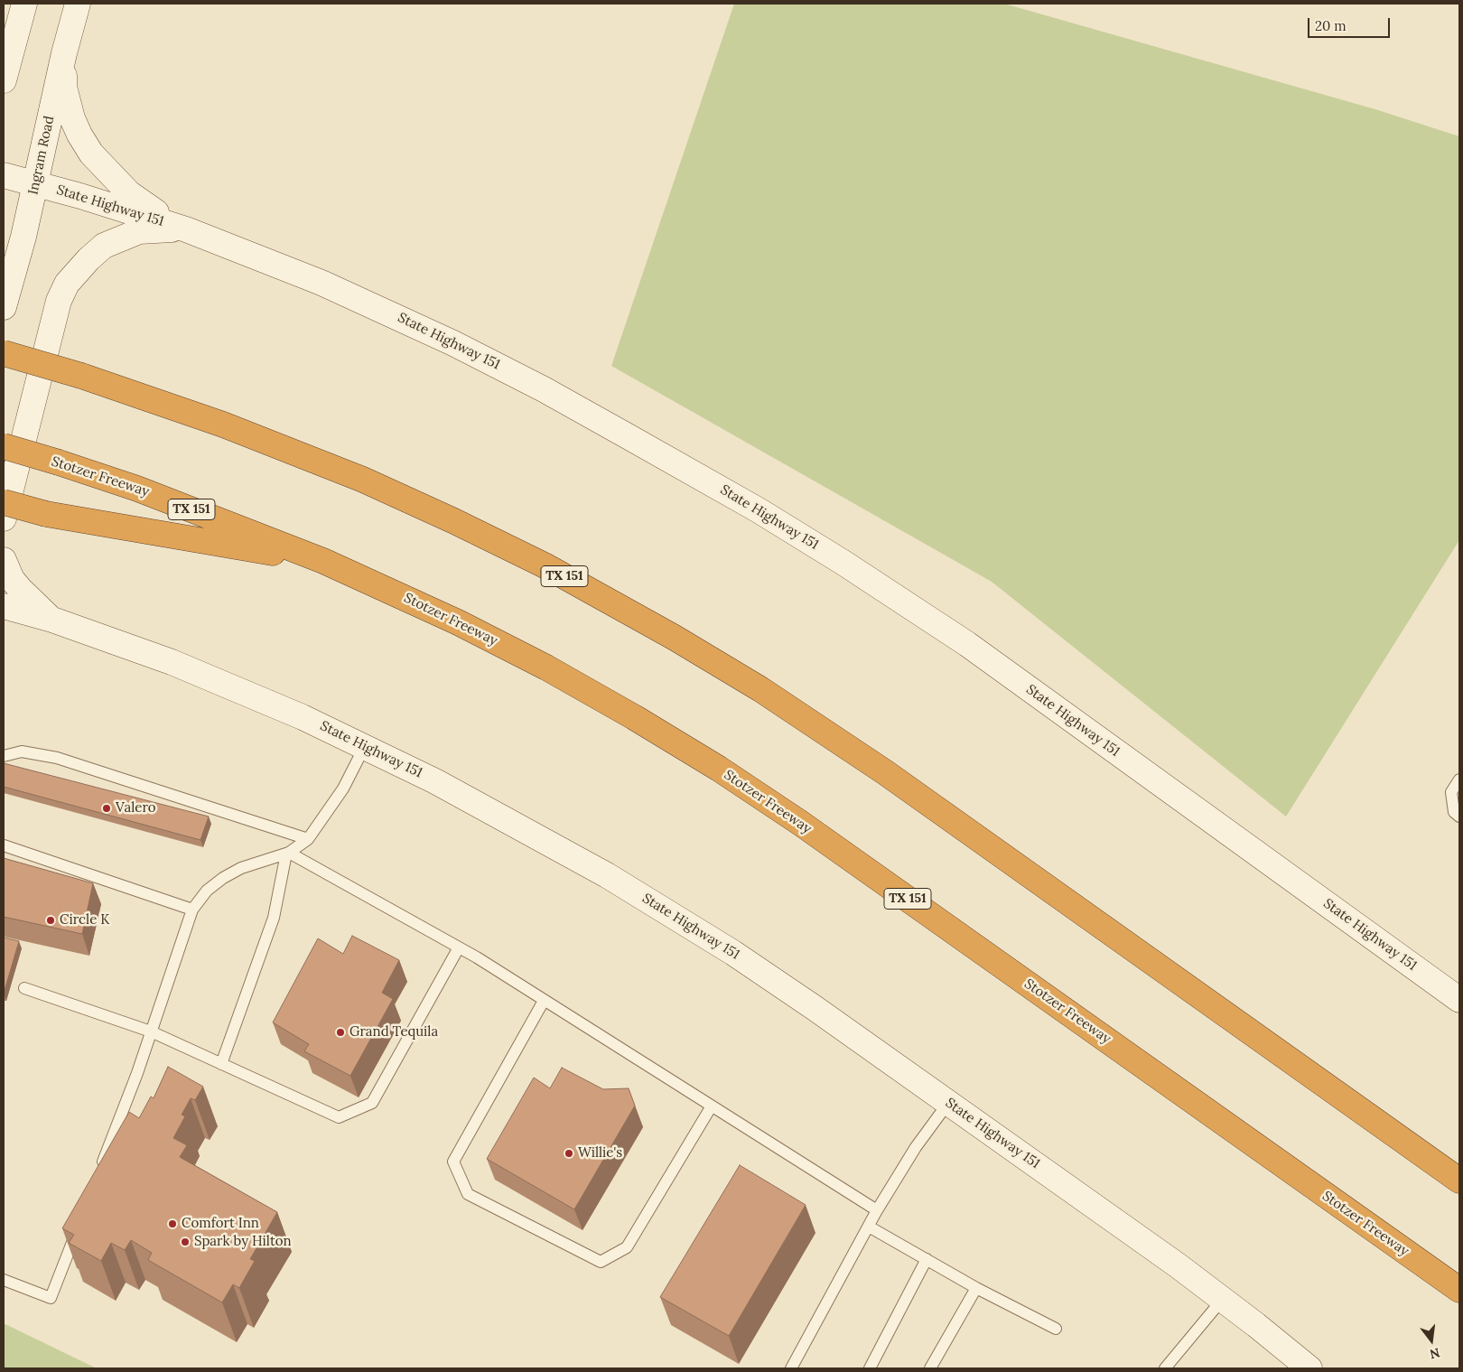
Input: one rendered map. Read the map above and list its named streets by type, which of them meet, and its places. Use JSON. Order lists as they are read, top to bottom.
{
  "streets": {
    "highway": ["Stotzer Freeway", "TX 151"],
    "main road": ["Ingram Road", "State Highway 151"]
  },
  "crossings": [
    ["Ingram Road", "State Highway 151"]
  ],
  "places": [
    "Valero",
    "Circle K",
    "Grand Tequila",
    "Willie's",
    "Comfort Inn",
    "Spark by Hilton"
  ],
  "scale_bar": "20 m",
  "north": "bottom"
}
